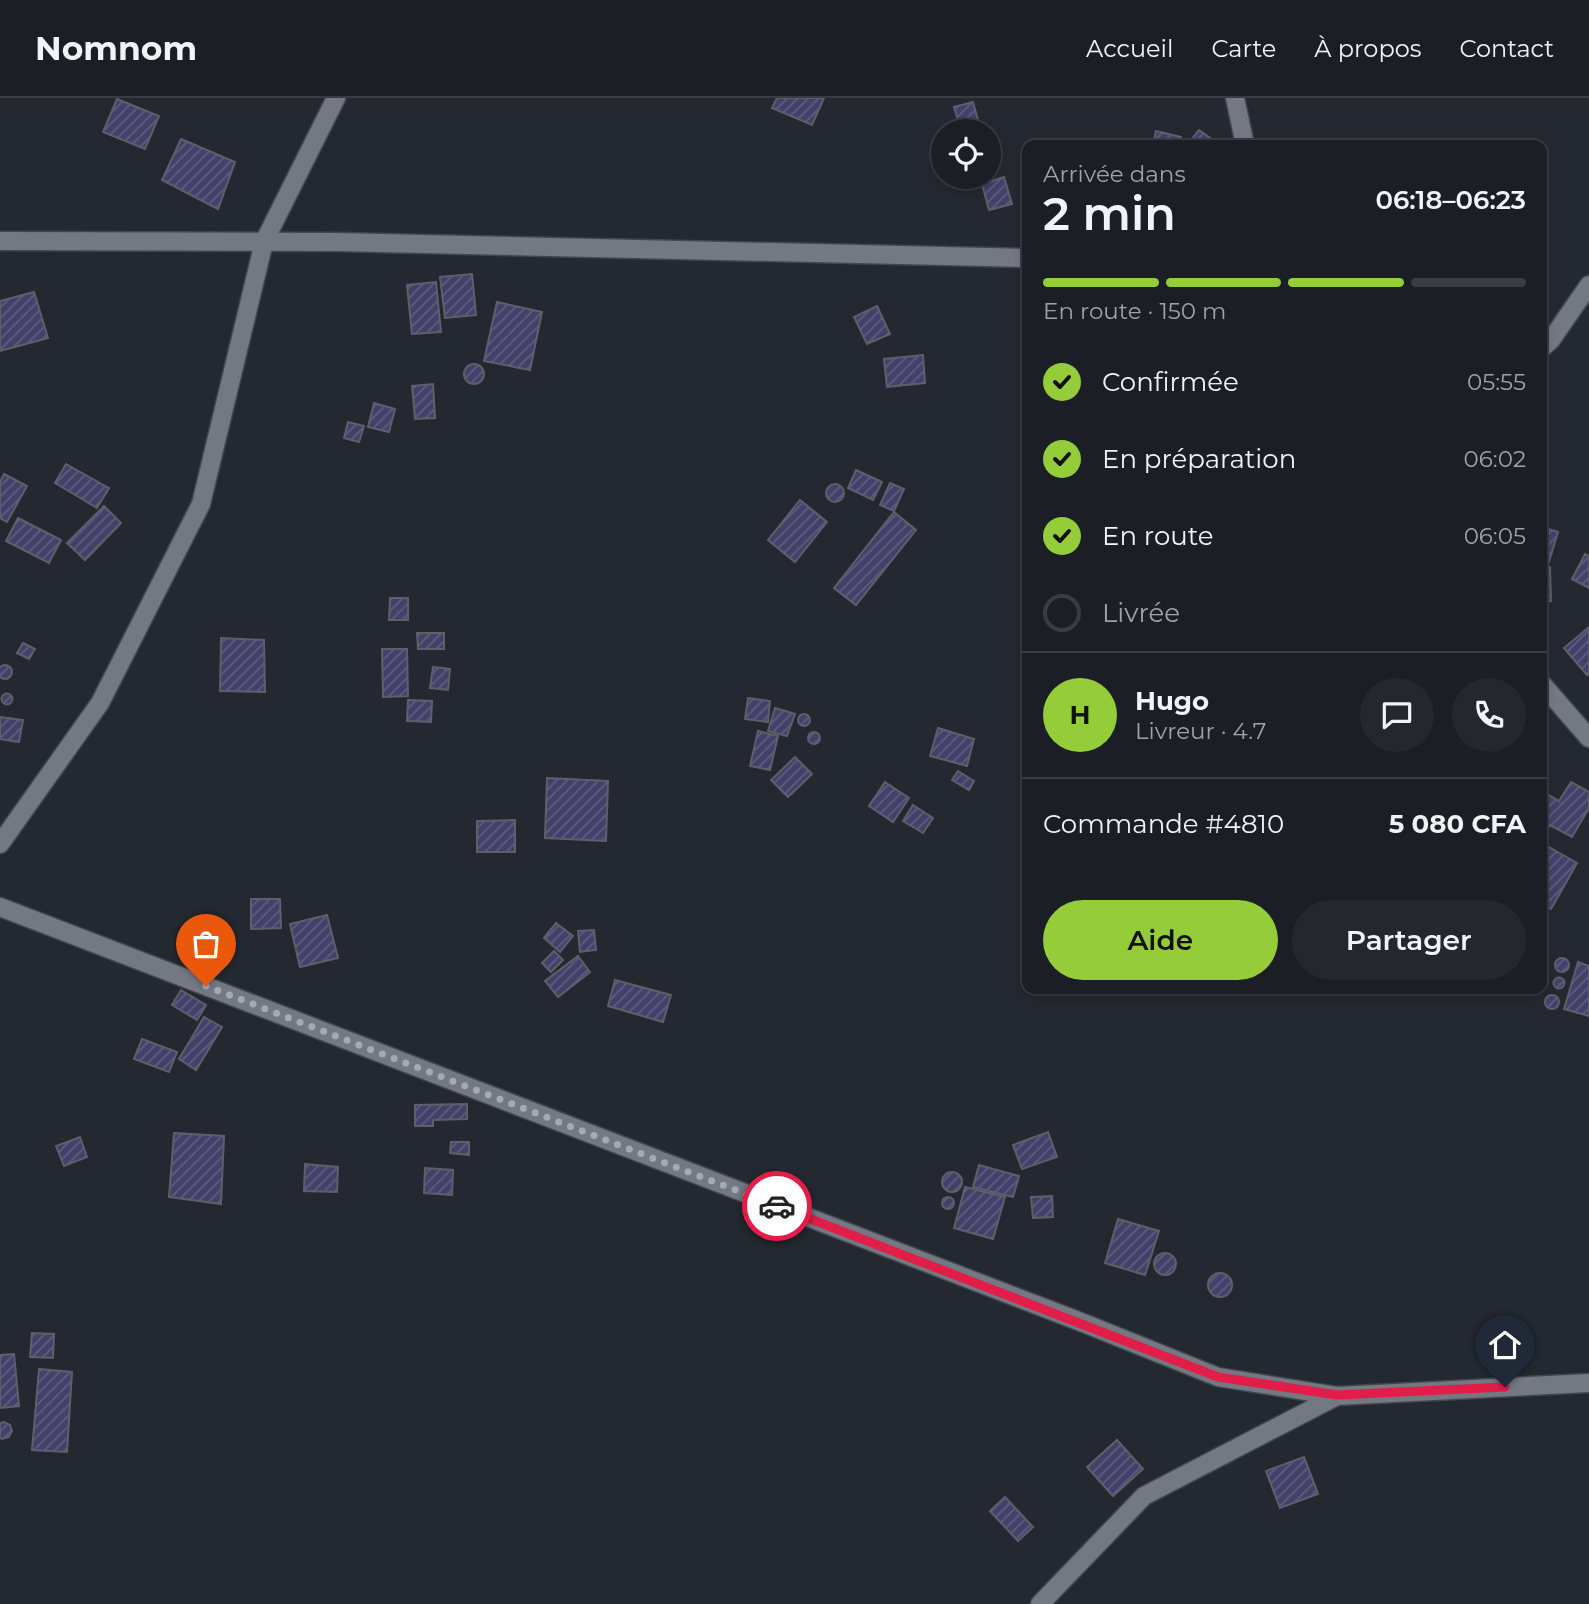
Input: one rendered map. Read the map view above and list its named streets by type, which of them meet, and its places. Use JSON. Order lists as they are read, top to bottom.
{
  "page": {
    "header": "Nomnom",
    "nav": [
      "Accueil",
      "Carte",
      "À propos",
      "Contact"
    ],
    "heading": ["2 min", "Arrivée dans", "06:18–06:23"],
    "panel": [
      "Hugo",
      "Livreur · 4.7",
      "Commande #4810",
      "5 080 CFA"
    ],
    "bar": "En route · 150 m",
    "list": [
      ["Confirmée", "05:55"],
      ["En préparation", "06:02"],
      ["En route", "06:05"],
      "Livrée"
    ],
    "round": "H",
    "buttons": ["Aide", "Partager"]
  }
}
